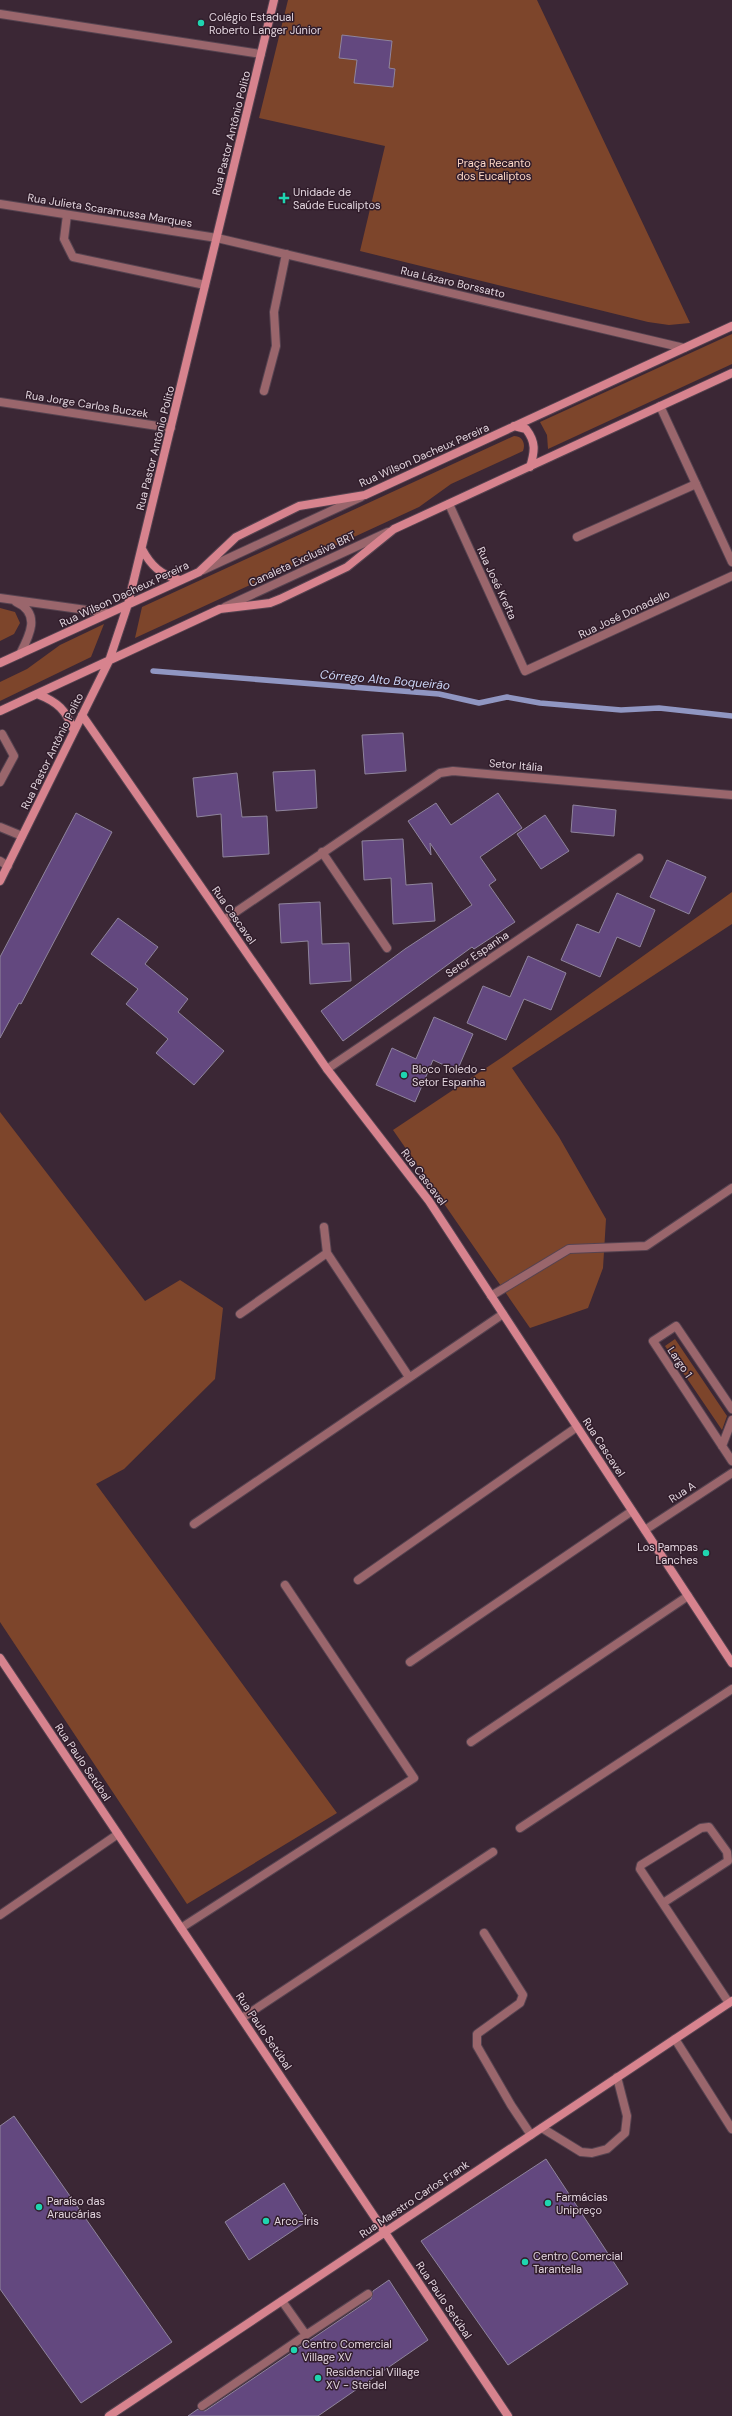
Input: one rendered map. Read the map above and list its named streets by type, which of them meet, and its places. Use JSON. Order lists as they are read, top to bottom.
{
  "streets": {
    "main road": [
      "Rua Pastor Antônio Polito",
      "Rua Wilson Dacheux Pereira",
      "Rua Cascavel",
      "Rua Paulo Setúbal",
      "Rua Maestro Carlos Frank"
    ],
    "street": [
      "Rua Julieta Scaramussa Marques",
      "Rua Lázaro Borssatto",
      "Rua Jorge Carlos Buczek",
      "Canaleta Exclusiva BRT",
      "Rua José Krefta",
      "Rua José Donadello",
      "Setor Itália",
      "Setor Espanha",
      "Largo 1",
      "Rua A"
    ]
  },
  "crossings": [
    ["Rua Pastor Antônio Polito", "Rua Julieta Scaramussa Marques"],
    ["Rua Pastor Antônio Polito", "Rua Lázaro Borssatto"],
    ["Rua Pastor Antônio Polito", "Rua Jorge Carlos Buczek"],
    ["Rua Pastor Antônio Polito", "Rua Wilson Dacheux Pereira"],
    ["Rua Pastor Antônio Polito", "Rua Cascavel"],
    ["Rua Julieta Scaramussa Marques", "Rua Lázaro Borssatto"],
    ["Rua Lázaro Borssatto", "Rua Wilson Dacheux Pereira"],
    ["Rua José Krefta", "Rua José Donadello"],
    ["Setor Itália", "Rua Cascavel"],
    ["Rua Cascavel", "Setor Espanha"],
    ["Rua Cascavel", "Rua A"],
    ["Rua Paulo Setúbal", "Rua Maestro Carlos Frank"]
  ],
  "water": ["Córrego Alto Boqueirão"],
  "parks": ["Praça Recanto dos Eucaliptos"],
  "places": {
    "other": [
      "Colégio Estadual Roberto Langer Júnior",
      "Bloco Toledo - Setor Espanha",
      "Los Pampas Lanches",
      "Farmácias Unipreço",
      "Paraíso das Araucárias",
      "Arco-Íris",
      "Centro Comercial Tarantella",
      "Centro Comercial Village XV",
      "Residencial Village XV - Steidel"
    ],
    "health": ["Unidade de Saúde Eucaliptos"]
  }
}
